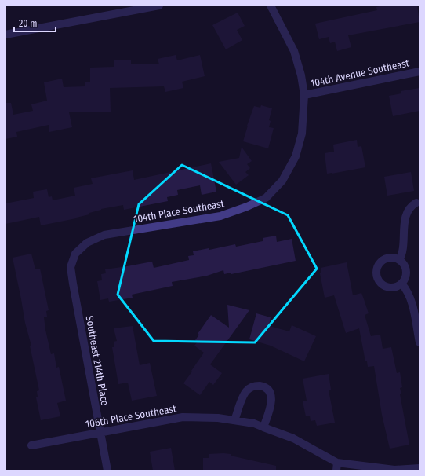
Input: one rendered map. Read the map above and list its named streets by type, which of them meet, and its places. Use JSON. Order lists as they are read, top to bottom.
{
  "streets": {
    "street": [
      "104th Avenue Southeast",
      "104th Place Southeast",
      "Southeast 214th Place",
      "106th Place Southeast"
    ]
  },
  "crossings": [
    ["104th Avenue Southeast", "104th Place Southeast"],
    ["104th Place Southeast", "Southeast 214th Place"],
    ["Southeast 214th Place", "106th Place Southeast"]
  ],
  "scale_bar": "20 m"
}
